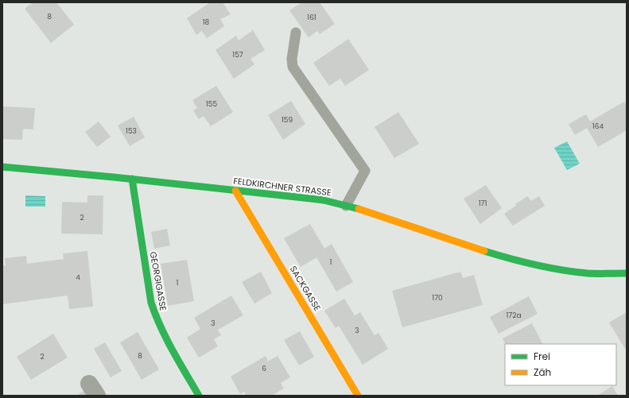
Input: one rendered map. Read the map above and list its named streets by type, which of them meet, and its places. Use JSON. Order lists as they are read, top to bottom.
{
  "streets": {
    "street": ["FELDKIRCHNER STRASSE", "GEORGIGASSE", "SACKGASSE"]
  },
  "crossings": [
    ["FELDKIRCHNER STRASSE", "GEORGIGASSE"],
    ["FELDKIRCHNER STRASSE", "SACKGASSE"]
  ],
  "house_numbers": [
    "8",
    "161",
    "18",
    "157",
    "155",
    "159",
    "164",
    "153",
    "171",
    "2",
    "1",
    "4",
    "1",
    "170",
    "172a",
    "3",
    "3",
    "8",
    "2",
    "6"
  ],
  "legend": ["Frei", "Zäh"]
}
